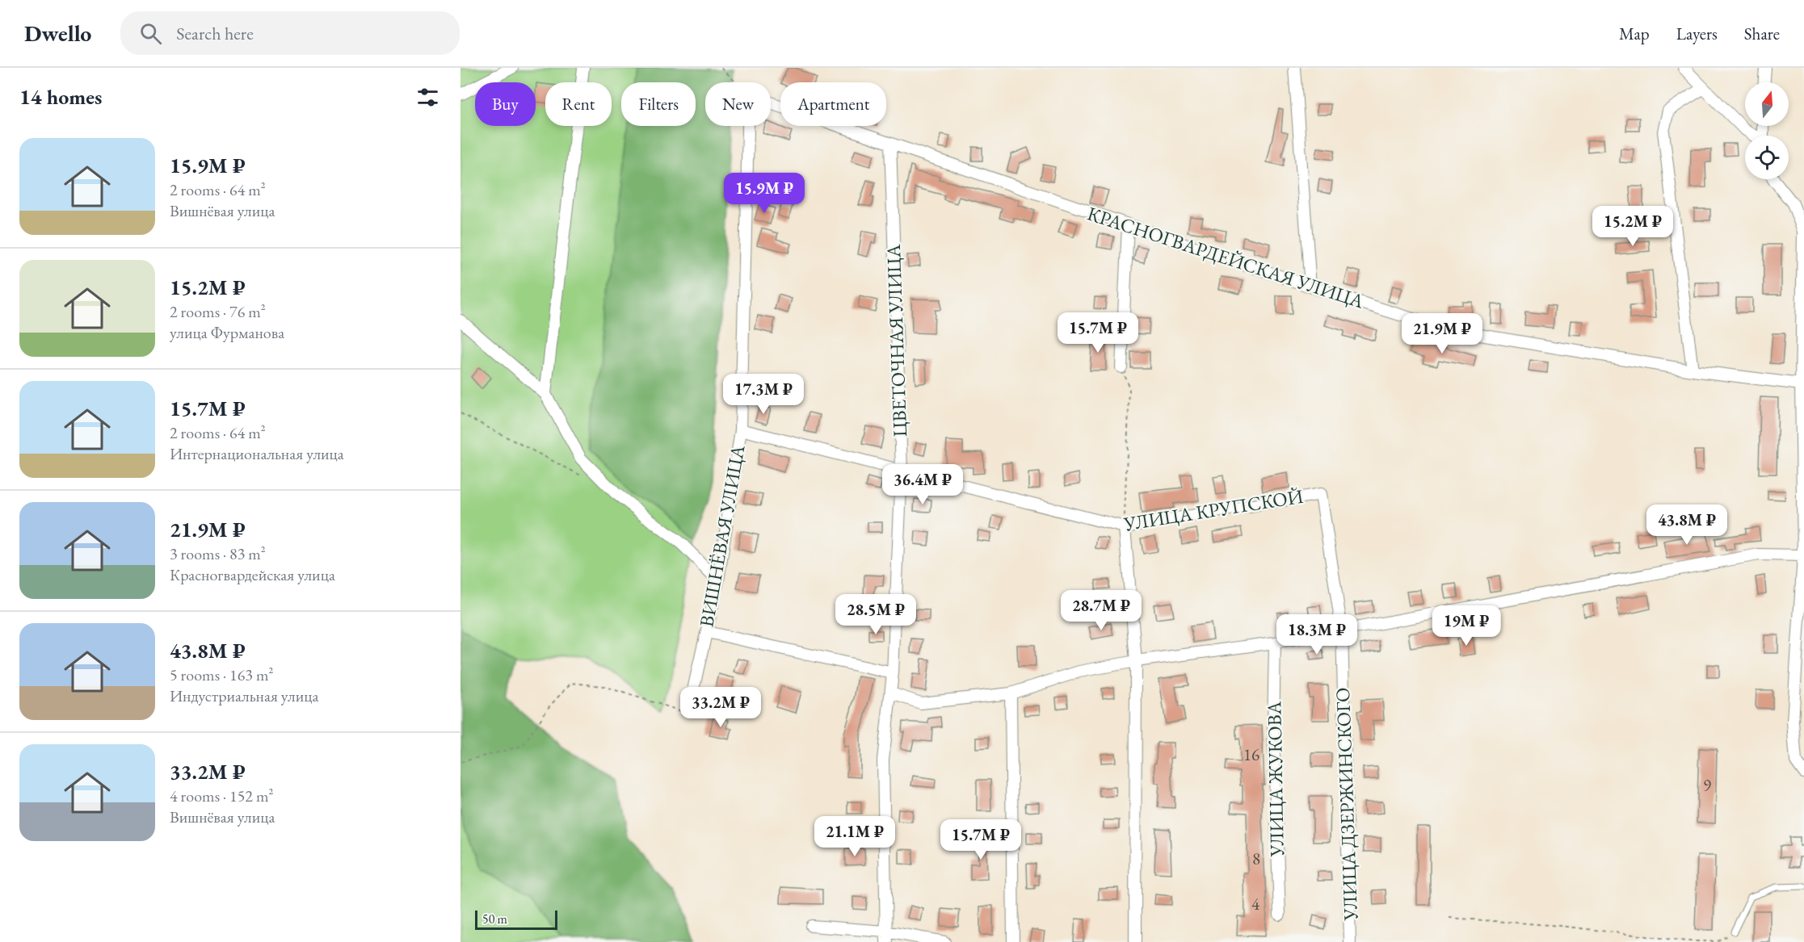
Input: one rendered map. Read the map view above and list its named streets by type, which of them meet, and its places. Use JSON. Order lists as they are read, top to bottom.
{
  "streets": {
    "street": [
      "КРАСНОГВАРДЕЙСКАЯ УЛИЦА",
      "ЦВЕТОЧНАЯ УЛИЦА",
      "УЛИЦА КРУПСКОЙ",
      "ВИШНЁВАЯ УЛИЦА",
      "УЛИЦА ЖУКОВА",
      "УЛИЦА ДЗЕРЖИНСКОГО"
    ]
  },
  "crossings": [
    ["КРАСНОГВАРДЕЙСКАЯ УЛИЦА", "ЦВЕТОЧНАЯ УЛИЦА"],
    ["ЦВЕТОЧНАЯ УЛИЦА", "УЛИЦА КРУПСКОЙ"],
    ["УЛИЦА КРУПСКОЙ", "ВИШНЁВАЯ УЛИЦА"],
    ["УЛИЦА КРУПСКОЙ", "УЛИЦА ДЗЕРЖИНСКОГО"]
  ],
  "house_numbers": [
    "16",
    "9",
    "8",
    "4"
  ],
  "scale_bar": "50 m",
  "north": "top",
  "page": {
    "header": "Dwello",
    "search": "Search here",
    "nav": ["Map", "Layers", "Share"],
    "heading": "14 homes",
    "chip": [
      "Buy",
      "Rent",
      "Filters",
      "New",
      "Apartment"
    ],
    "list": [
      {
        "name": "15.9M ₽",
        "note": "2 rooms · 64 m² · Вишнёвая улица"
      },
      {
        "name": "15.2M ₽",
        "note": "2 rooms · 76 m² · улица Фурманова"
      },
      {
        "name": "15.7M ₽",
        "note": "2 rooms · 64 m² · Интернациональная улица"
      },
      {
        "name": "21.9M ₽",
        "note": "3 rooms · 83 m² · Красногвардейская улица"
      },
      {
        "name": "43.8M ₽",
        "note": "5 rooms · 163 m² · Индустриальная улица"
      },
      {
        "name": "33.2M ₽",
        "note": "4 rooms · 152 m² · Вишнёвая улица"
      }
    ],
    "price": [
      "15.9M ₽",
      "15.2M ₽",
      "15.7M ₽",
      "21.9M ₽",
      "17.3M ₽",
      "36.4M ₽",
      "43.8M ₽",
      "28.7M ₽",
      "28.5M ₽",
      "19M ₽",
      "18.3M ₽",
      "33.2M ₽",
      "21.1M ₽",
      "15.7M ₽"
    ],
    "scale": "50 m"
  }
}
